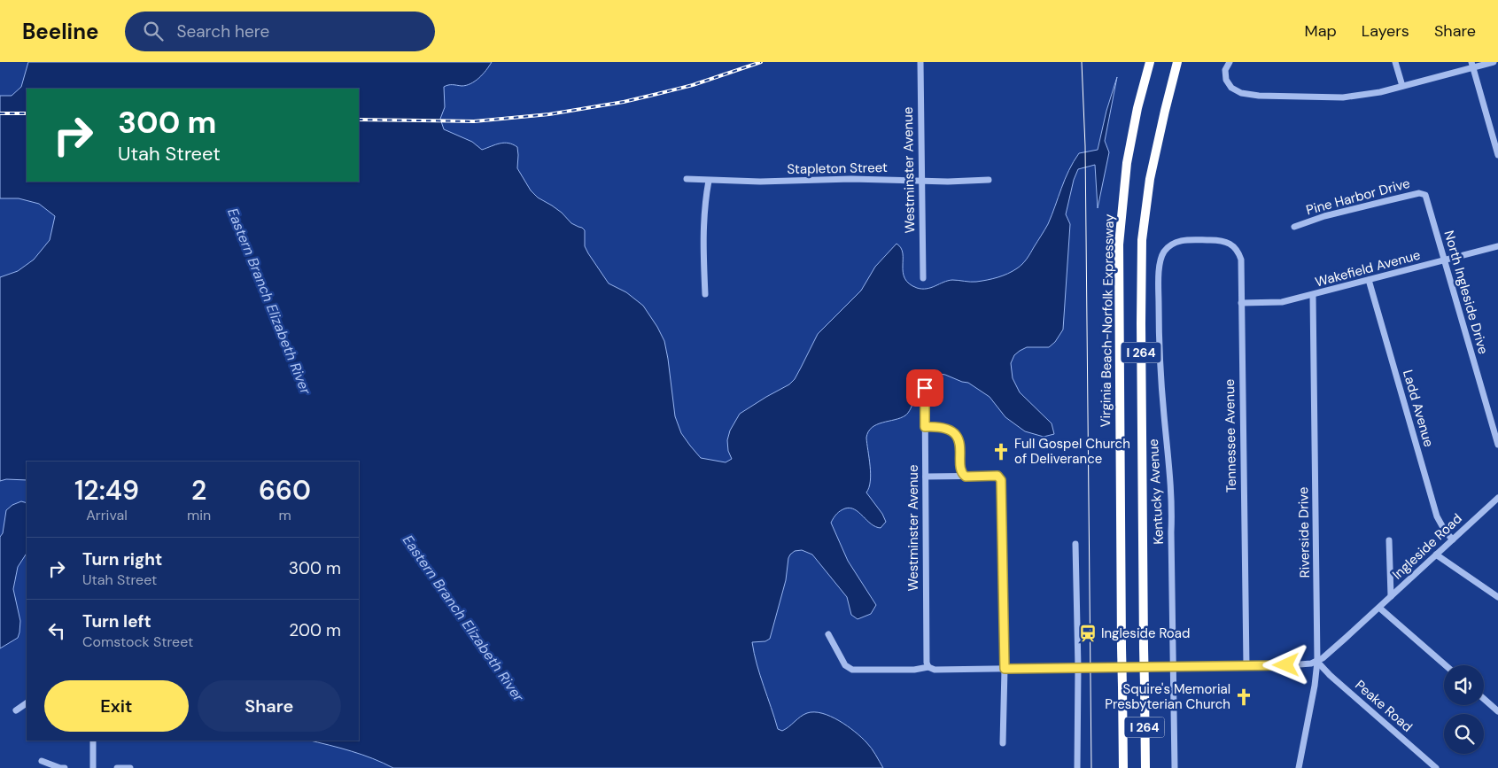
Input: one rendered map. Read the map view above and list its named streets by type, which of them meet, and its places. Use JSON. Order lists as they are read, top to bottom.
{
  "streets": {
    "highway": ["Virginia Beach-Norfolk Expressway", "I 264"],
    "street": [
      "Stapleton Street",
      "Westminster Avenue",
      "Pine Harbor Drive",
      "Wakefield Avenue",
      "North Ingleside Drive",
      "Ladd Avenue",
      "Tennessee Avenue",
      "Kentucky Avenue",
      "Riverside Drive",
      "Ingleside Road",
      "Peake Road"
    ]
  },
  "crossings": [
    ["Stapleton Street", "Westminster Avenue"],
    ["Westminster Avenue", "Ingleside Road"],
    ["Pine Harbor Drive", "North Ingleside Drive"],
    ["Wakefield Avenue", "North Ingleside Drive"],
    ["Wakefield Avenue", "Ladd Avenue"],
    ["Wakefield Avenue", "Tennessee Avenue"],
    ["Wakefield Avenue", "Riverside Drive"],
    ["Ladd Avenue", "Ingleside Road"],
    ["Tennessee Avenue", "Kentucky Avenue"],
    ["Tennessee Avenue", "Ingleside Road"],
    ["Kentucky Avenue", "Ingleside Road"],
    ["Riverside Drive", "Ingleside Road"],
    ["Riverside Drive", "Peake Road"],
    ["Ingleside Road", "Peake Road"]
  ],
  "water": ["Eastern Branch Elizabeth River"],
  "places": {
    "church": ["Full Gospel Church of Deliverance", "Squire's Memorial Presbyterian Church"],
    "station": ["Ingleside Road"]
  },
  "page": {
    "header": "Beeline",
    "search": "Search here",
    "nav": ["Map", "Layers", "Share"],
    "turn": ["300 m", "Utah Street"],
    "eta": [
      "12:49",
      "Arrival",
      "2",
      "min",
      "660",
      "m"
    ],
    "list": [
      {
        "name": "Turn right",
        "note": "Utah Street",
        "value": "300 m"
      },
      {
        "name": "Turn left",
        "note": "Comstock Street",
        "value": "200 m"
      }
    ],
    "buttons": ["Exit", "Share"]
  }
}
